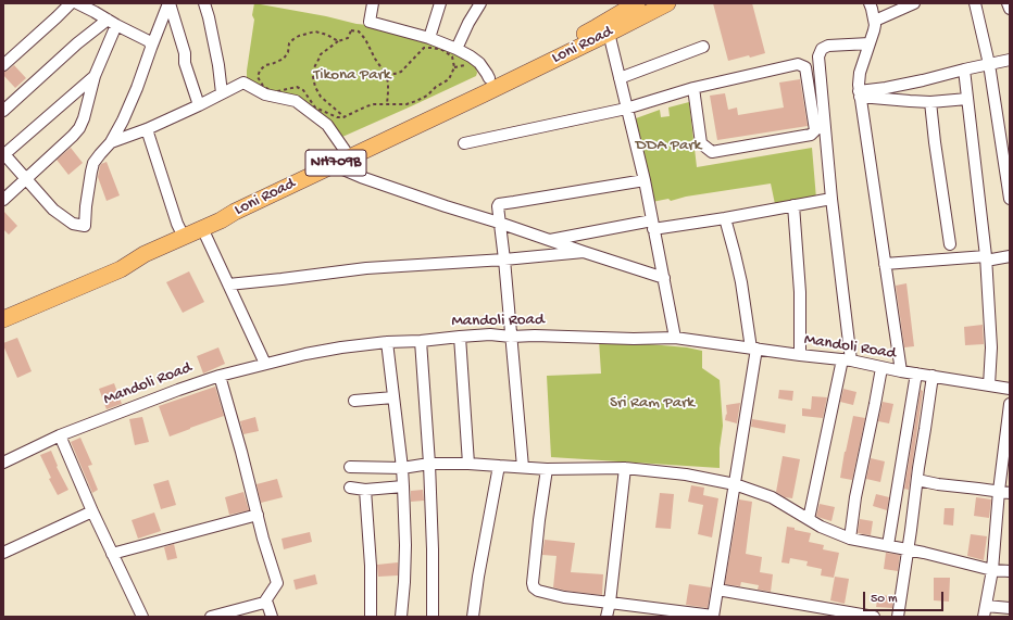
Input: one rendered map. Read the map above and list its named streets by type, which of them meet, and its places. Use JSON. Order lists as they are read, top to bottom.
{
  "streets": {
    "highway": ["Loni Road", "NH709B"],
    "street": ["Mandoli Road"]
  },
  "parks": ["Tikona Park", "DDA Park", "Sri Ram Park"],
  "scale_bar": "50 m"
}
